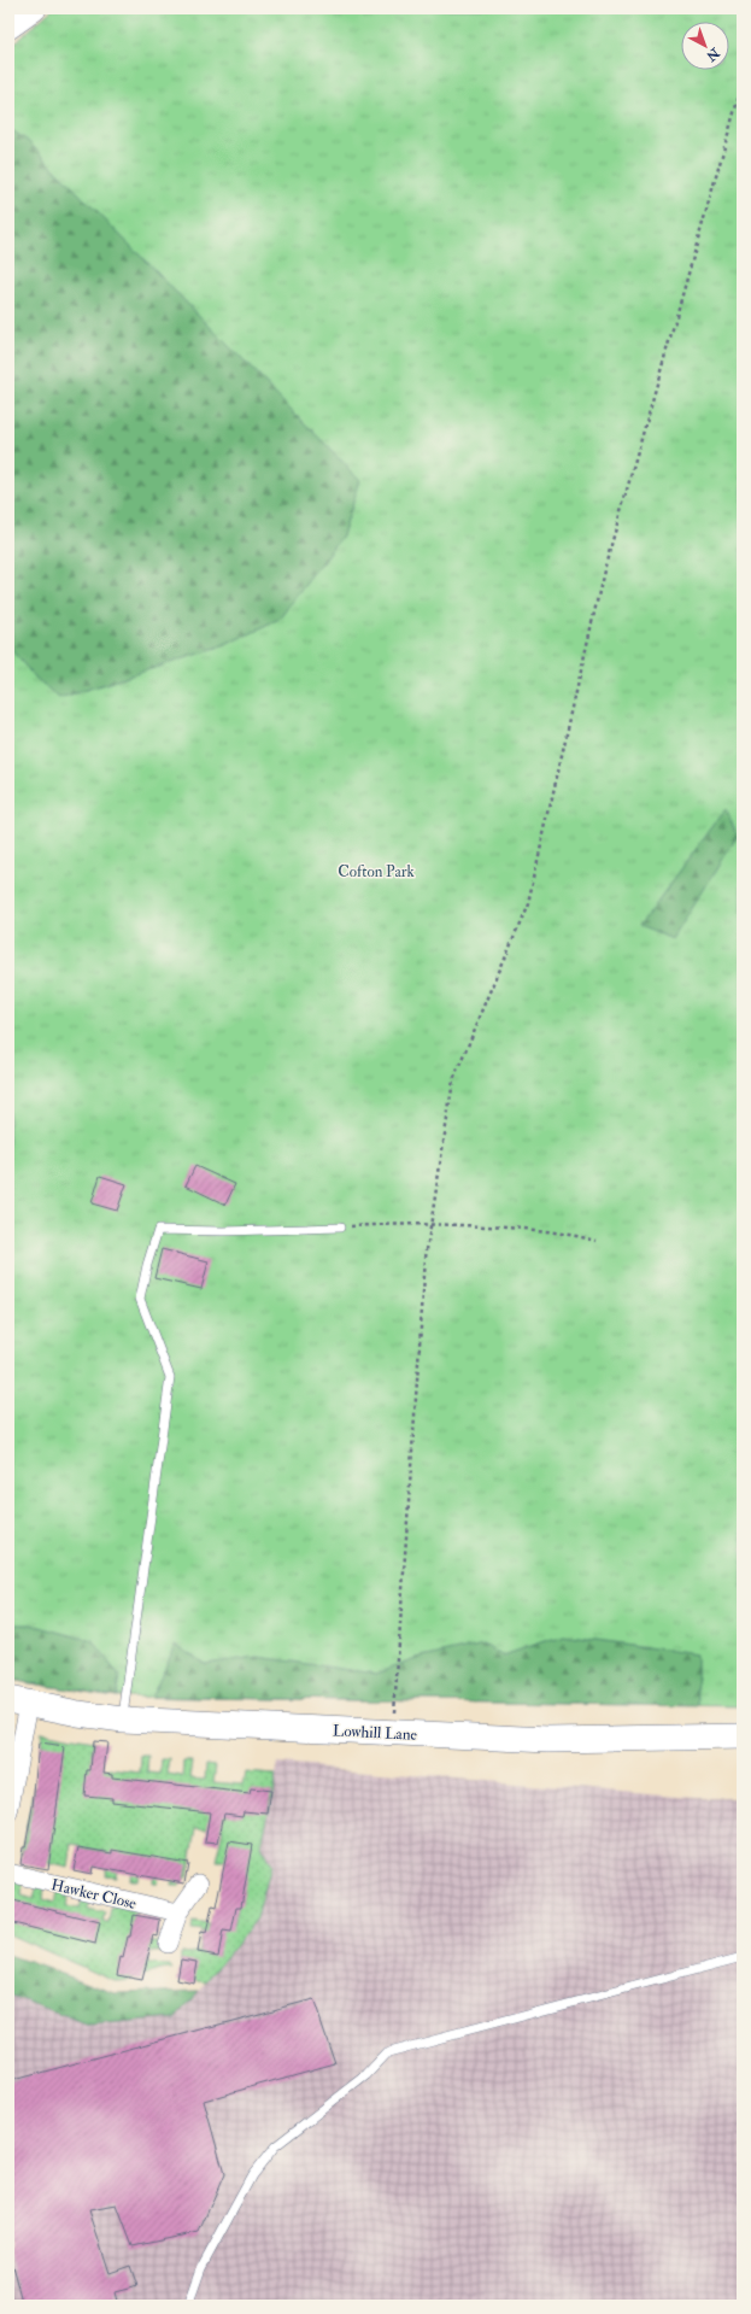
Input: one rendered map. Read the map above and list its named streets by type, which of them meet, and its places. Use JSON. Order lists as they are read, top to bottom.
{
  "streets": {
    "street": ["Lowhill Lane", "Hawker Close"]
  },
  "parks": ["Cofton Park"],
  "north": "bottom right"
}
